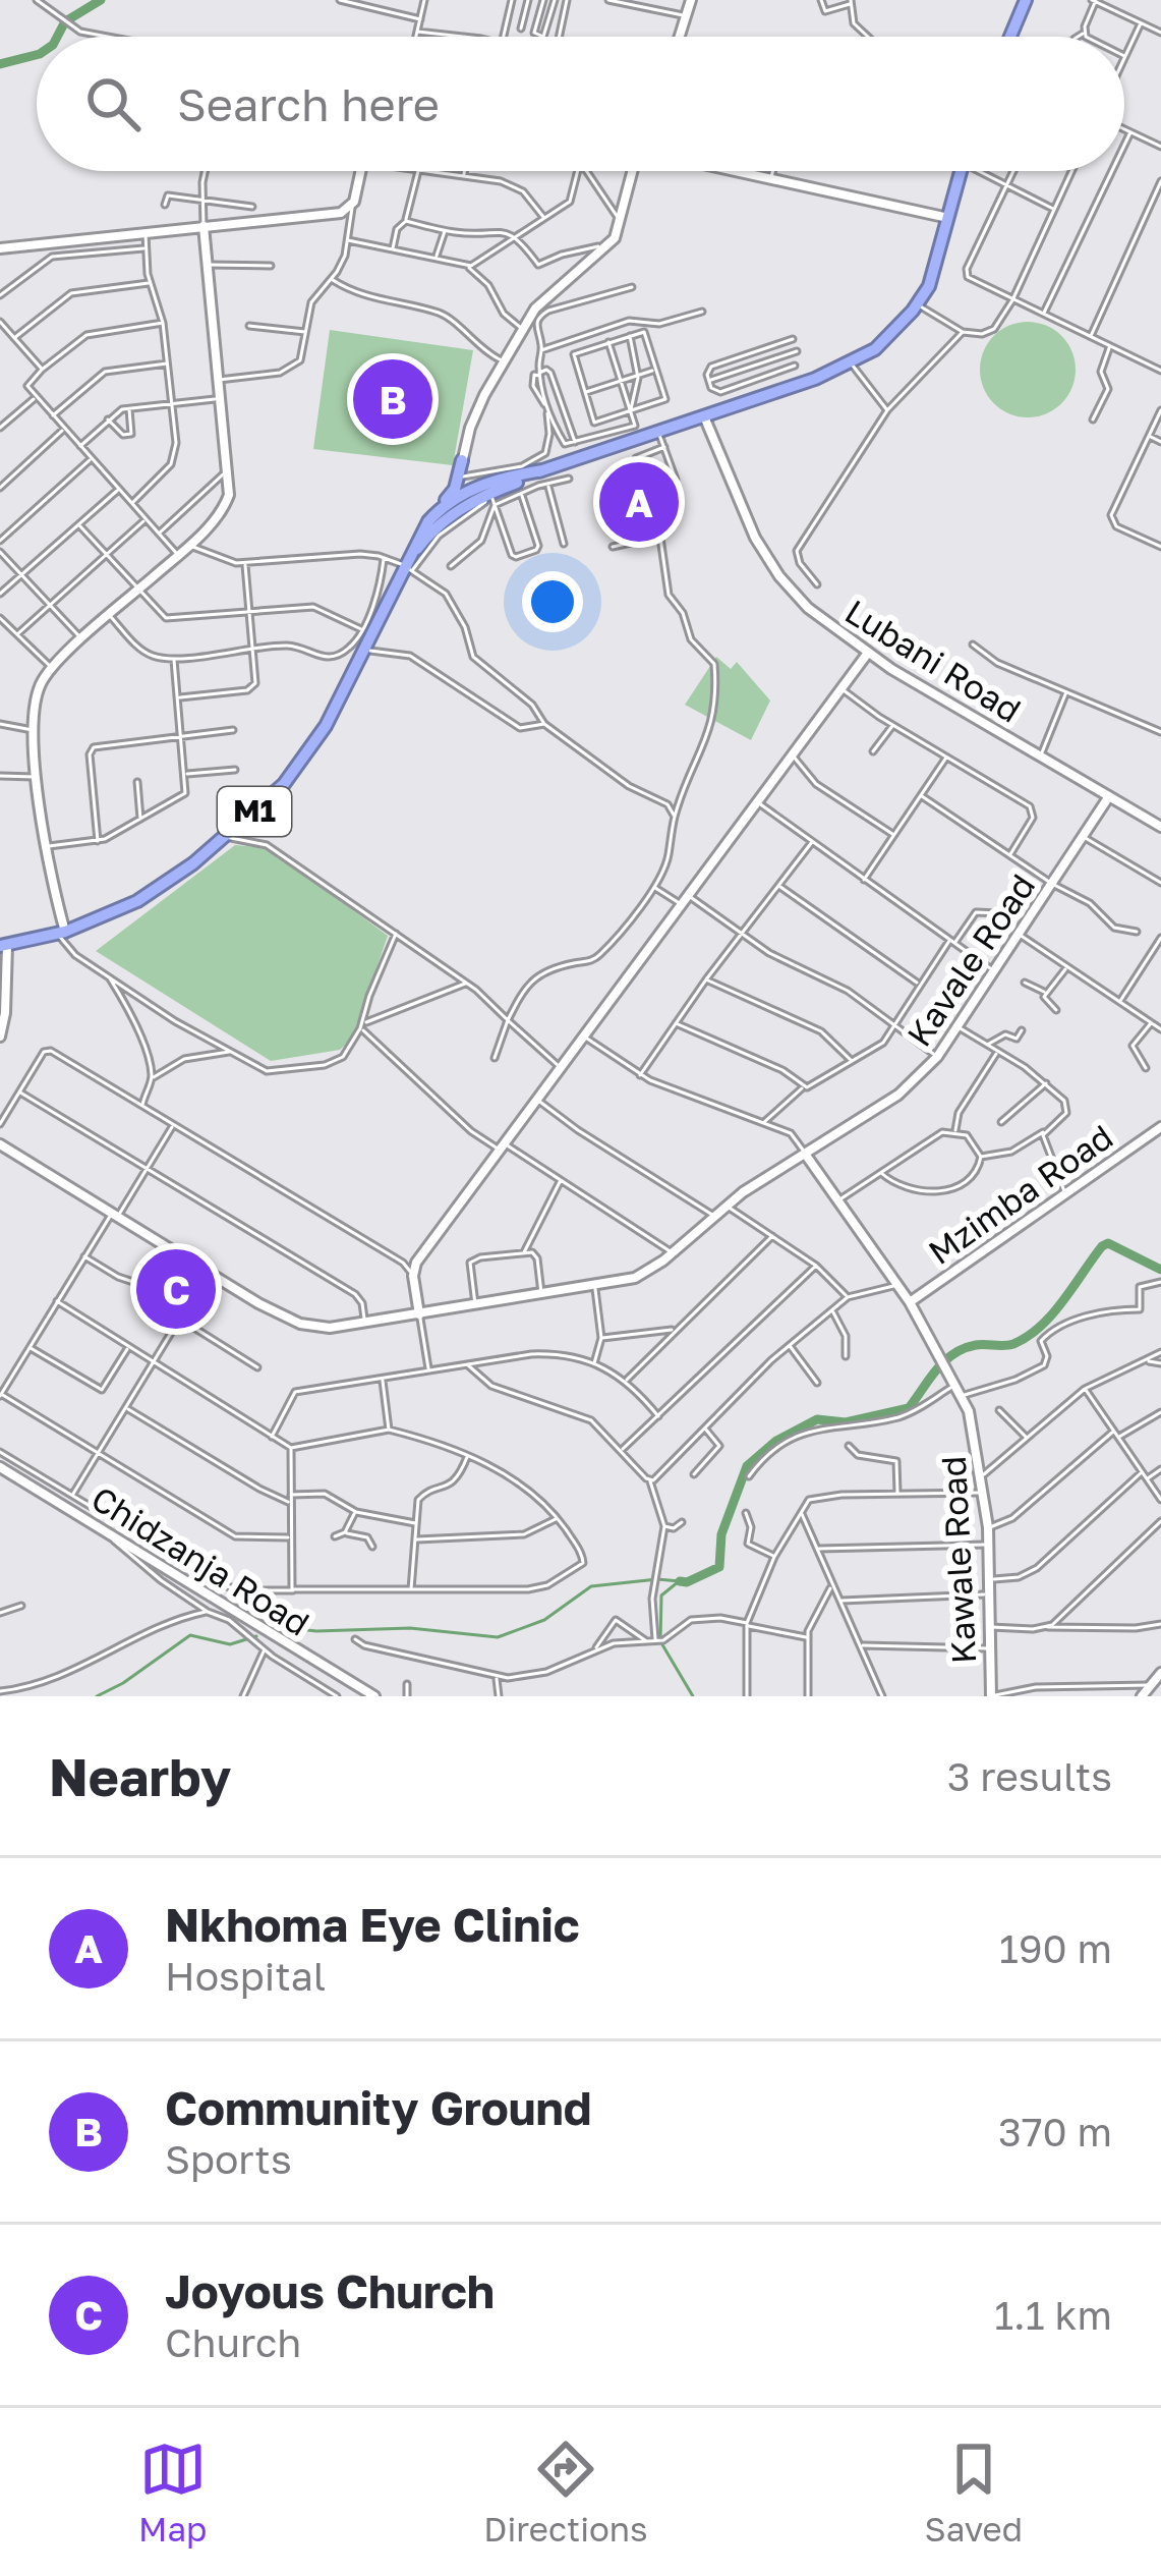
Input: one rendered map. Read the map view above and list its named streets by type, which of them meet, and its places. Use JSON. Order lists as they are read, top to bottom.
{
  "streets": {
    "highway": ["M1"],
    "street": [
      "Lubani Road",
      "Kavale Road",
      "Mzimba Road",
      "Kawale Road",
      "Chidzanja Road"
    ]
  },
  "crossings": [
    ["Lubani Road", "M1"],
    ["Lubani Road", "Kavale Road"],
    ["Mzimba Road", "Kawale Road"]
  ],
  "page": {
    "search": "Search here",
    "pins": ["B", "A", "C"],
    "heading": ["Nearby", "3 results"],
    "list": [
      {
        "mark": "A",
        "name": "Nkhoma Eye Clinic",
        "note": "Hospital",
        "value": "190 m"
      },
      {
        "mark": "B",
        "name": "Community Ground",
        "note": "Sports",
        "value": "370 m"
      },
      {
        "mark": "C",
        "name": "Joyous Church",
        "note": "Church",
        "value": "1.1 km"
      }
    ],
    "nav": ["Map", "Directions", "Saved"]
  }
}
